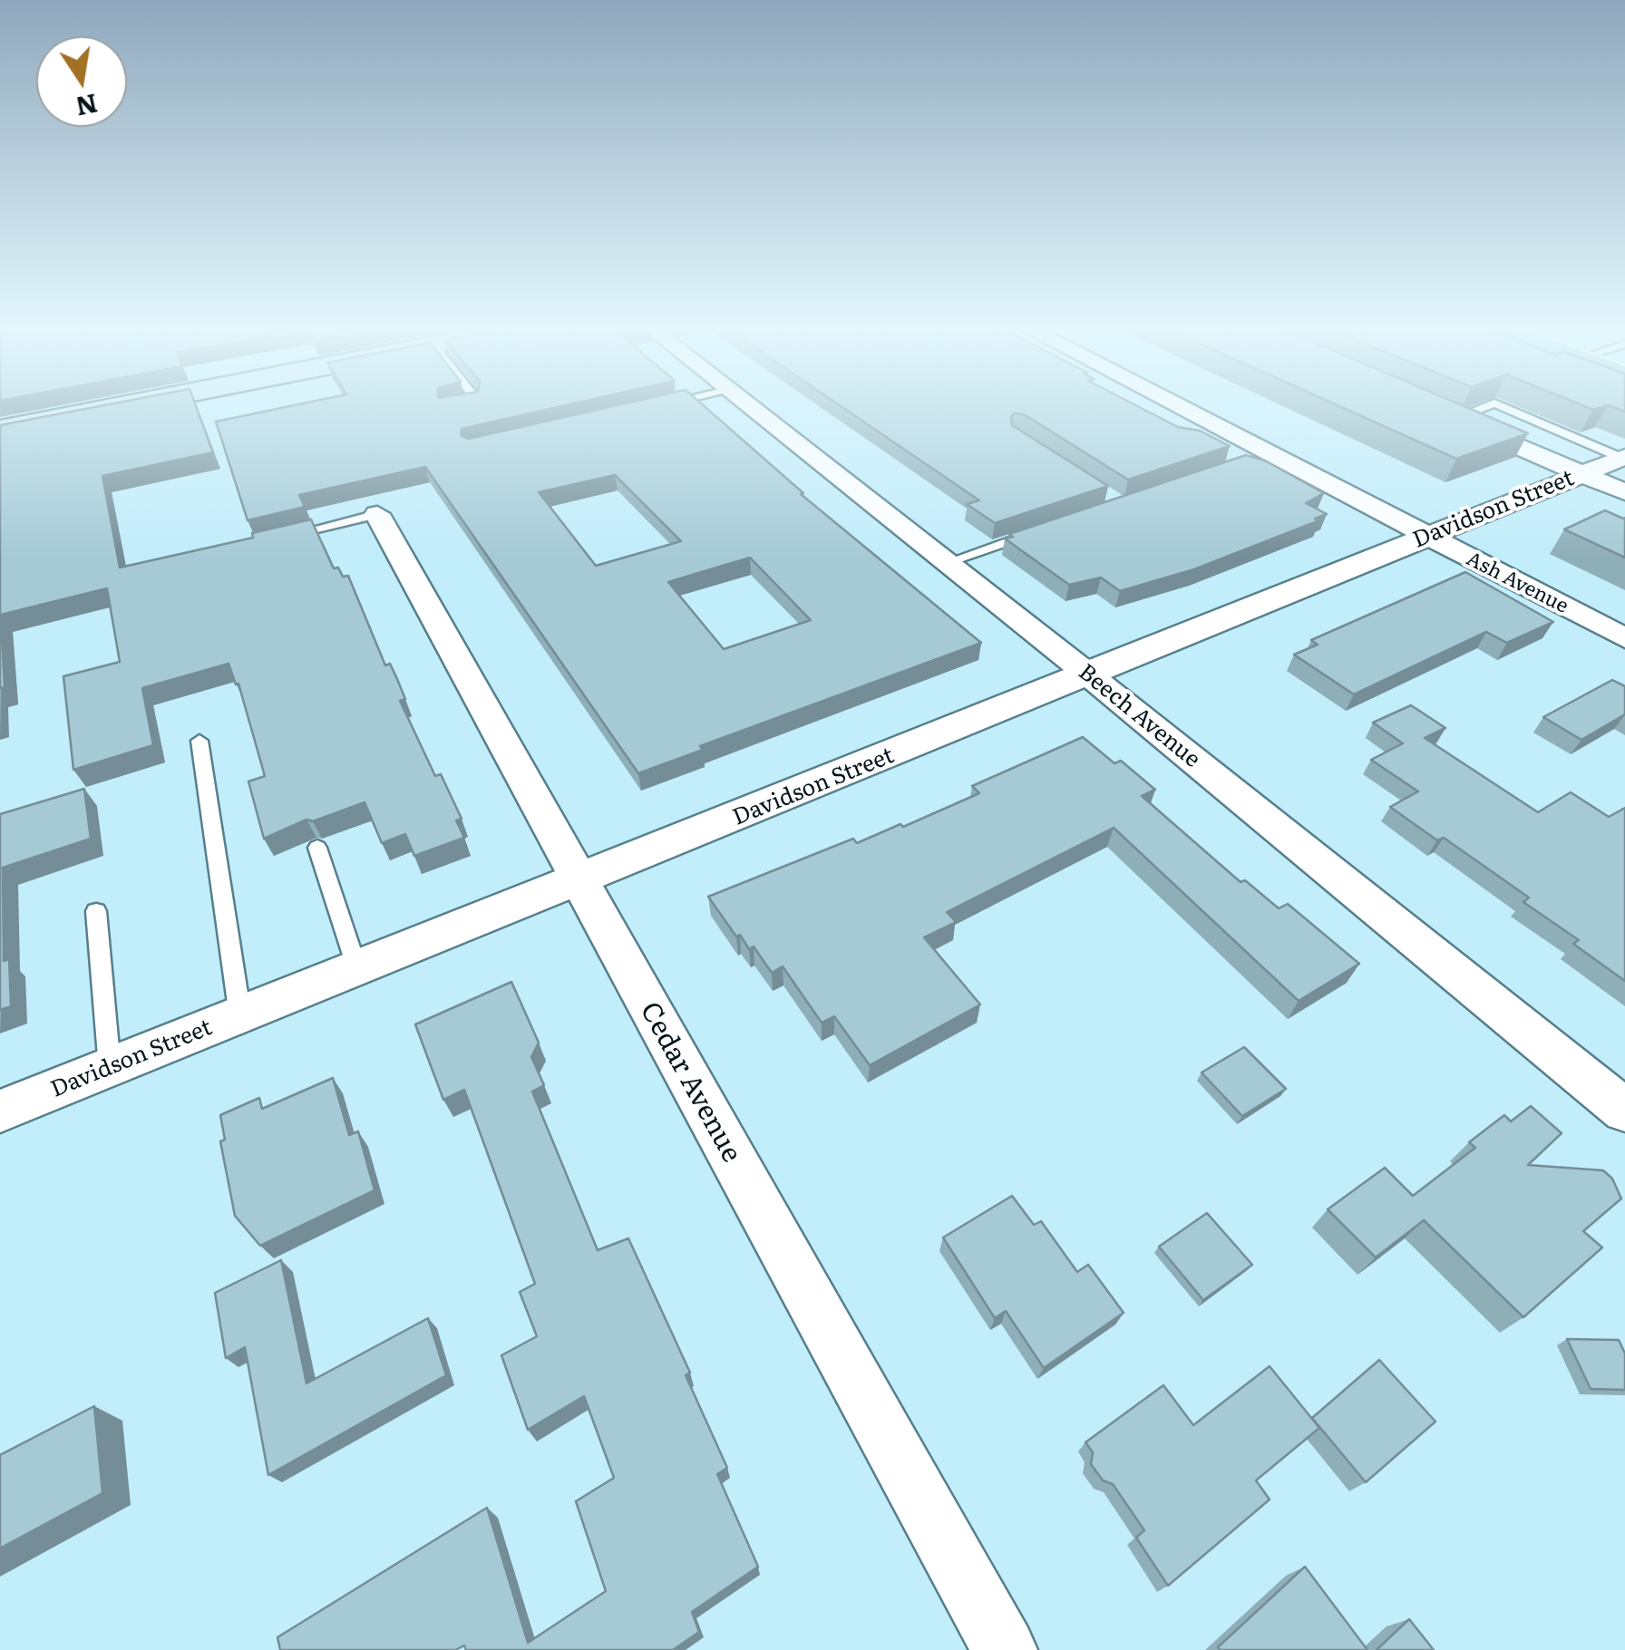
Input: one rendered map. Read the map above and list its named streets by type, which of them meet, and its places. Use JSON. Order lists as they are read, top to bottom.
{
  "streets": {
    "street": [
      "Davidson Street",
      "Ash Avenue",
      "Beech Avenue",
      "Cedar Avenue"
    ]
  },
  "crossings": [
    ["Davidson Street", "Ash Avenue"],
    ["Davidson Street", "Beech Avenue"],
    ["Davidson Street", "Cedar Avenue"]
  ],
  "north": "bottom"
}
